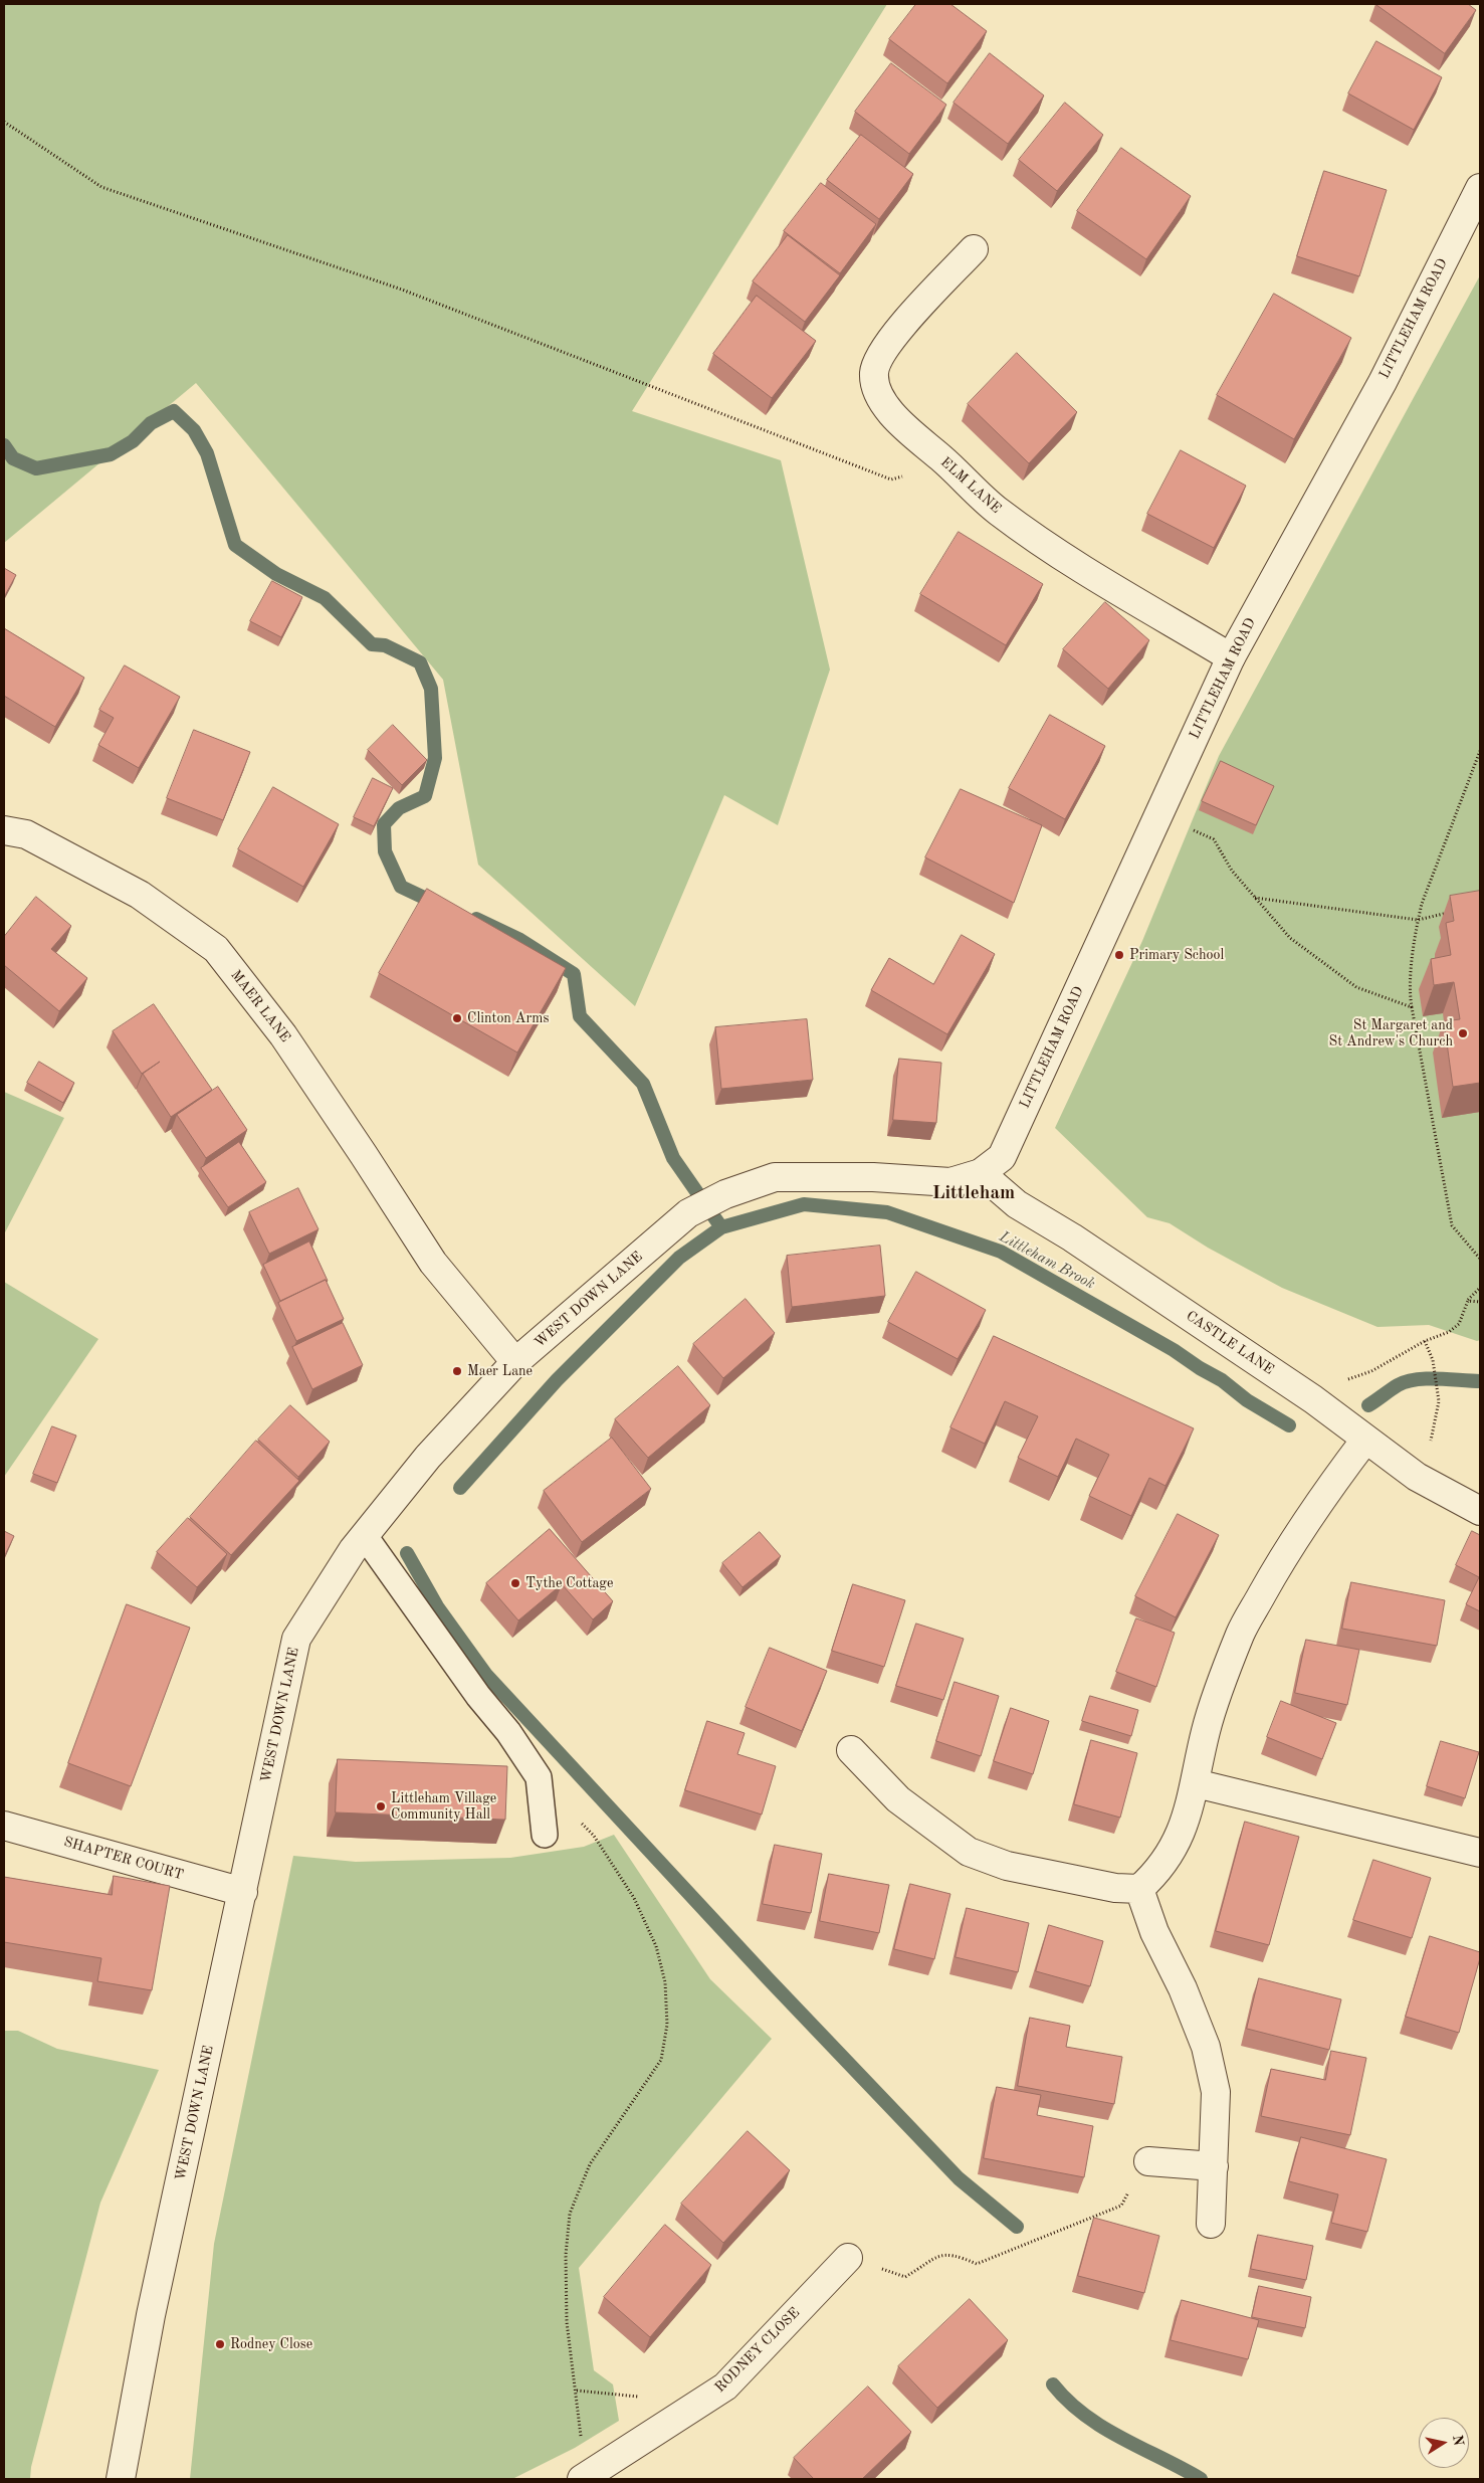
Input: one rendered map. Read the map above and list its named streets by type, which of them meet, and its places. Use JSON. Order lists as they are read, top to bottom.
{
  "streets": {
    "street": [
      "LITTLEHAM ROAD",
      "ELM LANE",
      "MAER LANE",
      "WEST DOWN LANE",
      "CASTLE LANE",
      "SHAPTER COURT",
      "RODNEY CLOSE"
    ]
  },
  "crossings": [
    ["LITTLEHAM ROAD", "ELM LANE"],
    ["LITTLEHAM ROAD", "WEST DOWN LANE"],
    ["LITTLEHAM ROAD", "CASTLE LANE"],
    ["MAER LANE", "WEST DOWN LANE"],
    ["WEST DOWN LANE", "CASTLE LANE"],
    ["WEST DOWN LANE", "SHAPTER COURT"]
  ],
  "districts": ["Littleham"],
  "water": ["Littleham Brook"],
  "places": [
    "Primary School",
    "Clinton Arms",
    "St Margaret and St Andrew's Church",
    "Maer Lane",
    "Tythe Cottage",
    "Littleham Village Community Hall",
    "Rodney Close"
  ],
  "north": "right"
}
